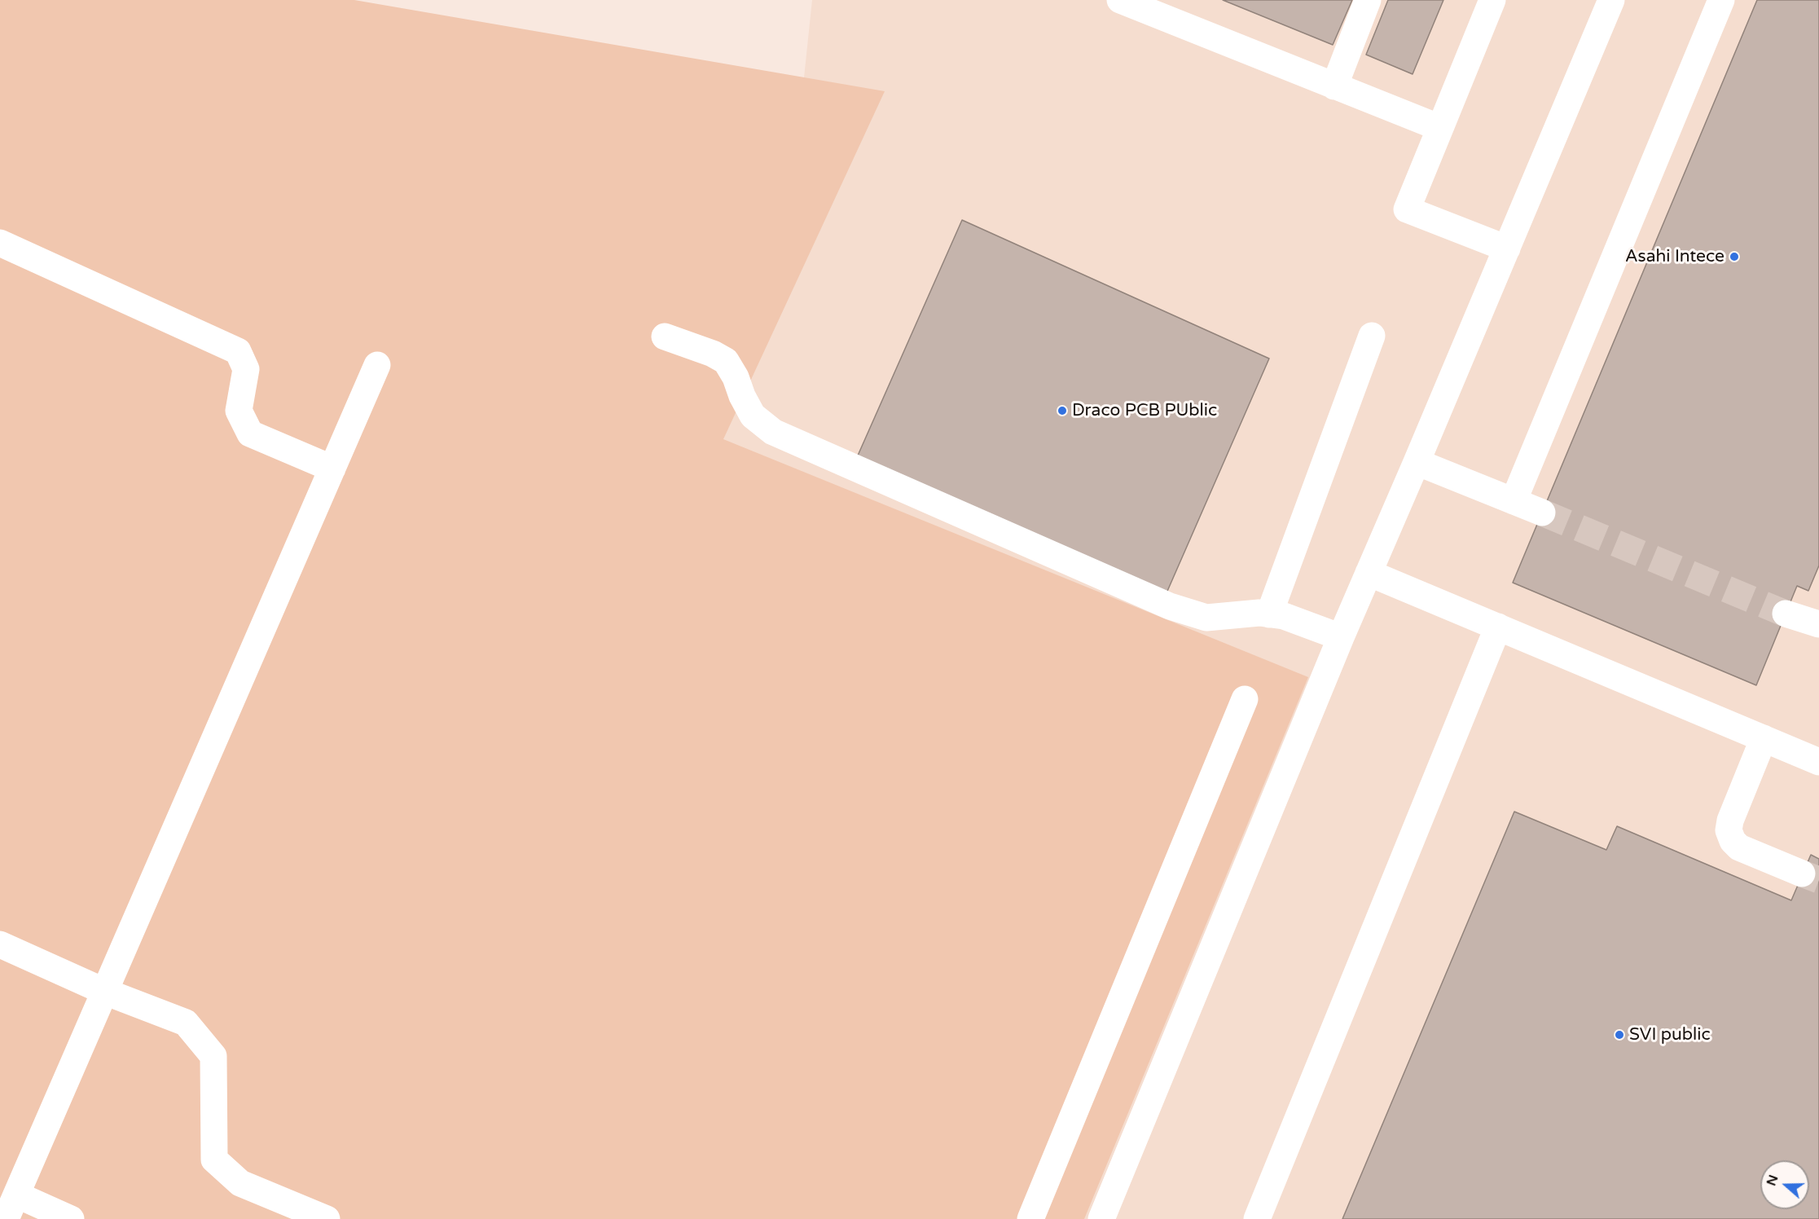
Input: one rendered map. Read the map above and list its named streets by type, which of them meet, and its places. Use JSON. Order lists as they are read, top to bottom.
{
  "places": ["Asahi Intece", "Draco PCB PUblic", "SVI public"],
  "north": "left"
}
